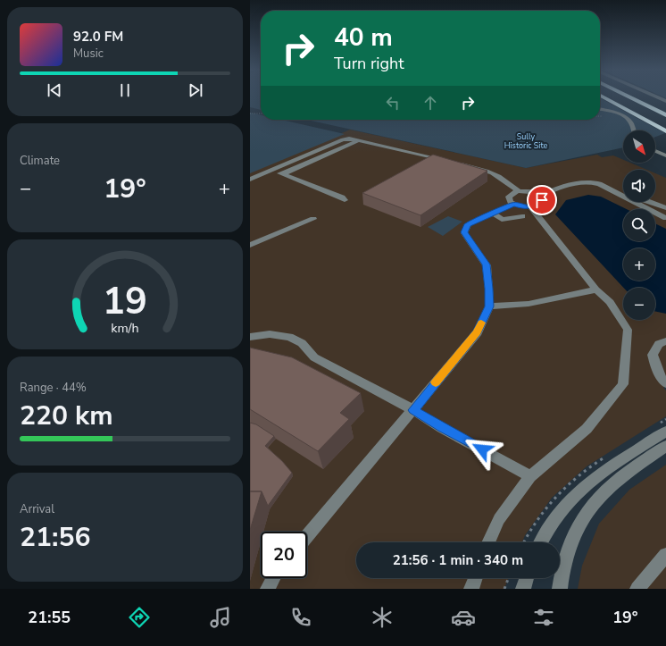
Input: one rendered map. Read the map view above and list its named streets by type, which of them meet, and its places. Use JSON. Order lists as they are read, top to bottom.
{
  "parks": ["Sully Historic Site"],
  "north": "bottom right",
  "page": {
    "turn": ["40 m", "Turn right"],
    "song": ["92.0 FM", "Music"],
    "tile": [
      "Climate",
      ["Range · 44%", "220 km"],
      ["Arrival", "21:56"]
    ],
    "map_buttons": ["+", "−"],
    "heat": ["−", "19°", "+"],
    "limit": "20",
    "trip": "21:56 · 1 min · 340 m",
    "tabs": ["21:55", "19°"],
    "gauge": ["19", "km/h"]
  }
}
